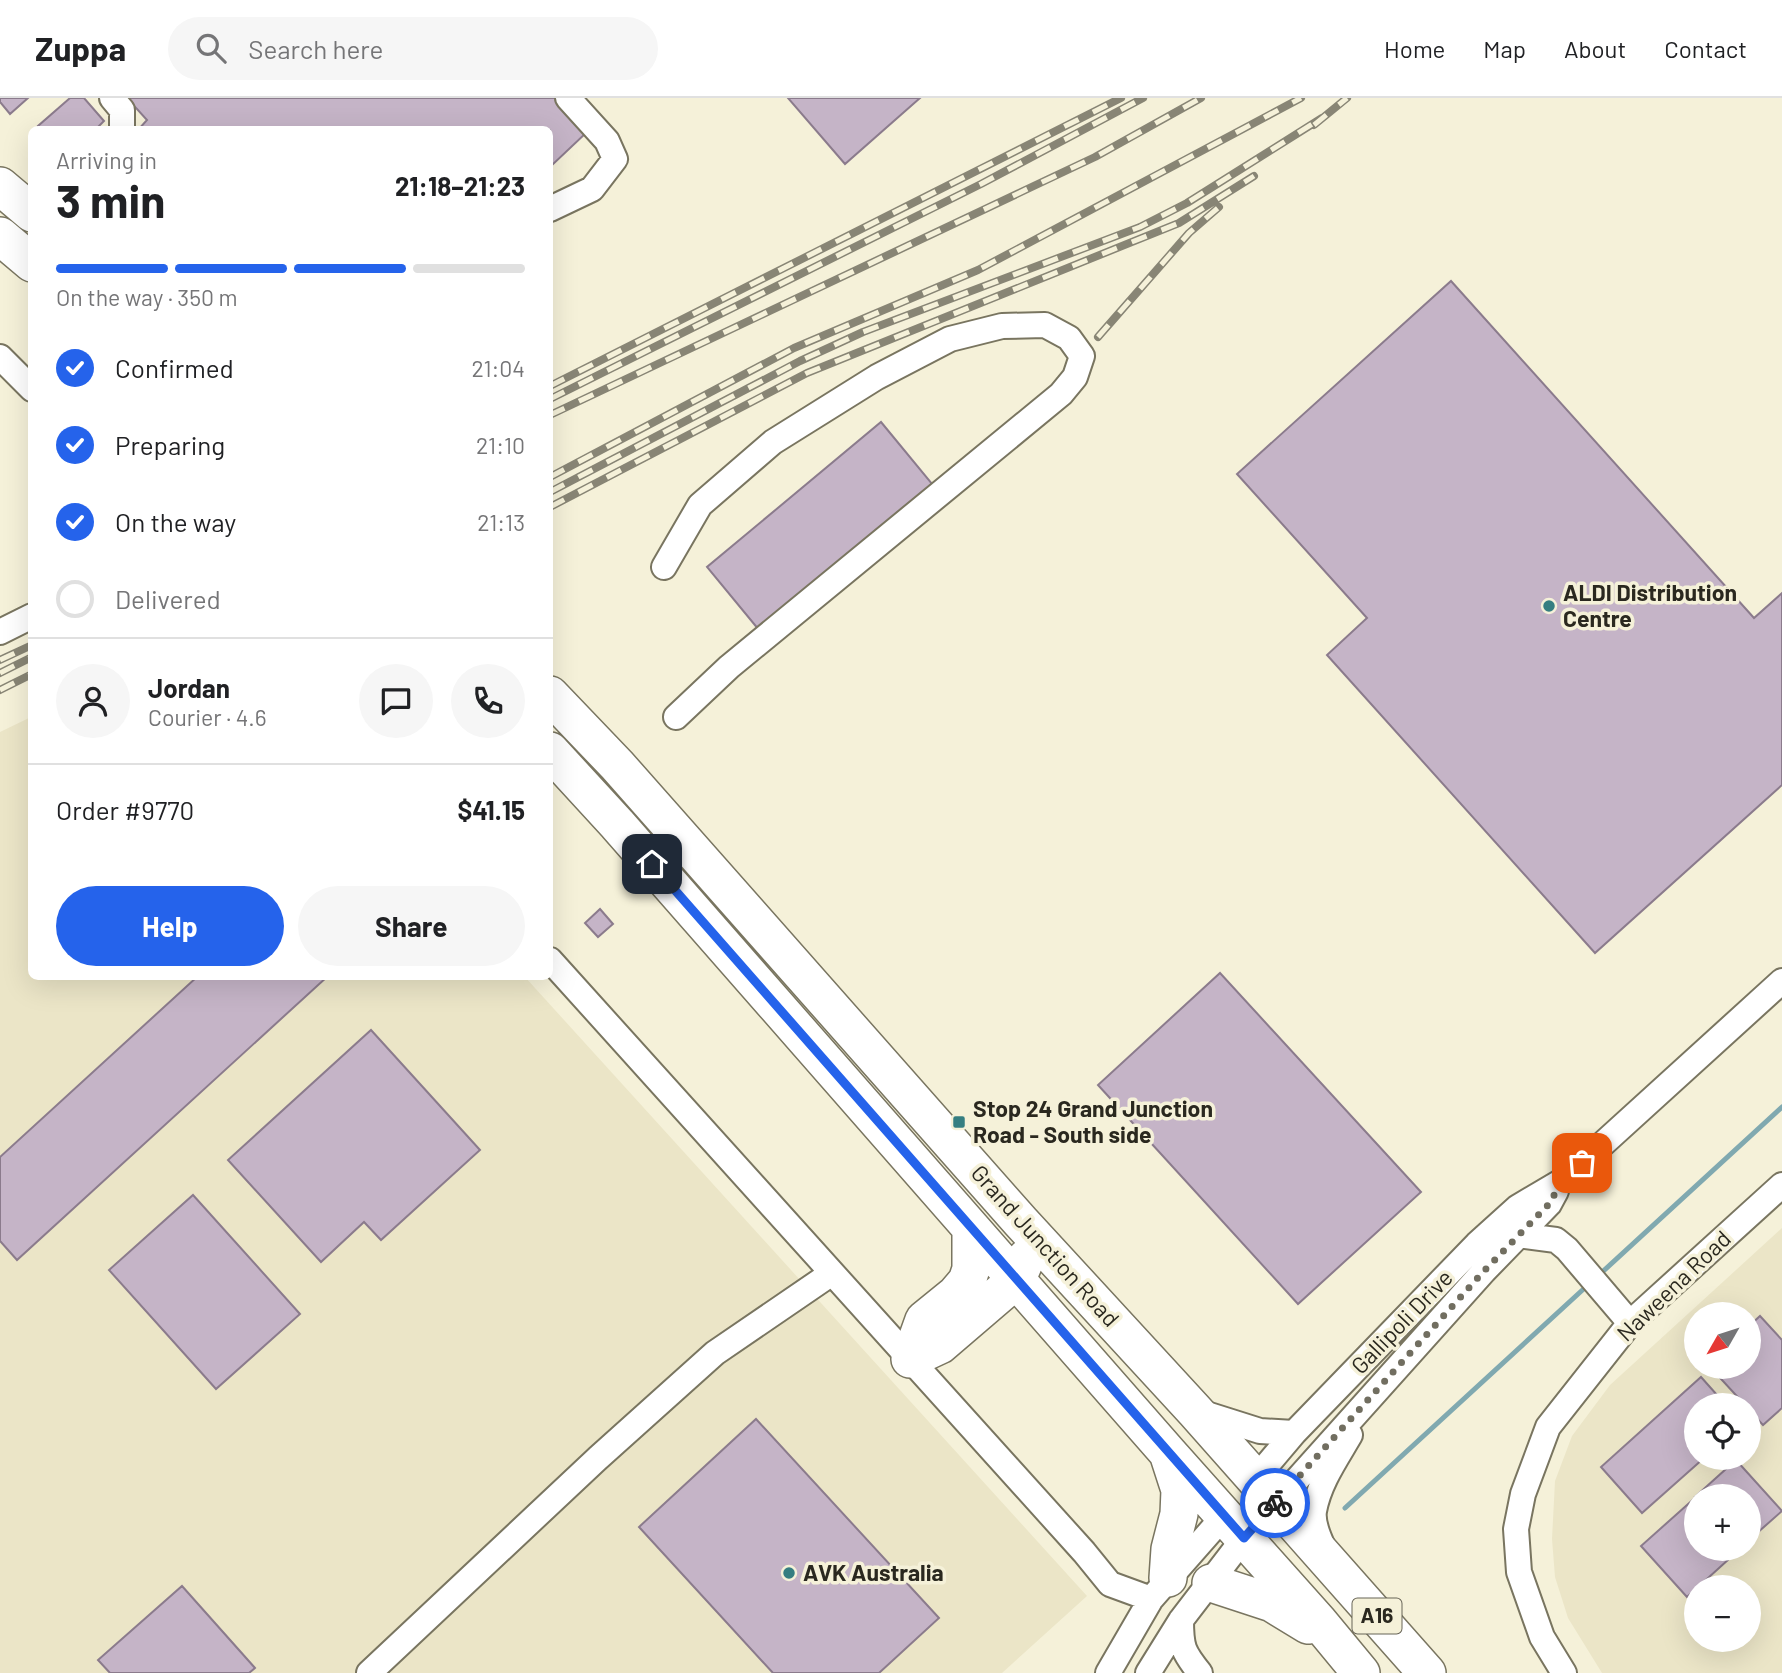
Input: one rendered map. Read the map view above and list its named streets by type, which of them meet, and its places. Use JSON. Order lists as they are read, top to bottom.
{
  "streets": {
    "highway": ["Grand Junction Road", "A16"],
    "street": ["Naweena Road", "Gallipoli Drive"]
  },
  "crossings": [
    ["Grand Junction Road", "Gallipoli Drive"]
  ],
  "places": {
    "other": ["ALDI Distribution Centre", "AVK Australia"],
    "transit": ["Stop 24 Grand Junction Road - South side"]
  },
  "north": "bottom left",
  "page": {
    "header": "Zuppa",
    "search": "Search here",
    "nav": [
      "Home",
      "Map",
      "About",
      "Contact"
    ],
    "heading": ["3 min", "Arriving in", "21:18–21:23"],
    "panel": [
      "Jordan",
      "Courier · 4.6",
      "Order #9770",
      "$41.15"
    ],
    "bar": "On the way · 350 m",
    "list": [
      ["Confirmed", "21:04"],
      ["Preparing", "21:10"],
      ["On the way", "21:13"],
      "Delivered"
    ],
    "buttons": ["Help", "Share"],
    "map_buttons": ["+", "−"]
  }
}
